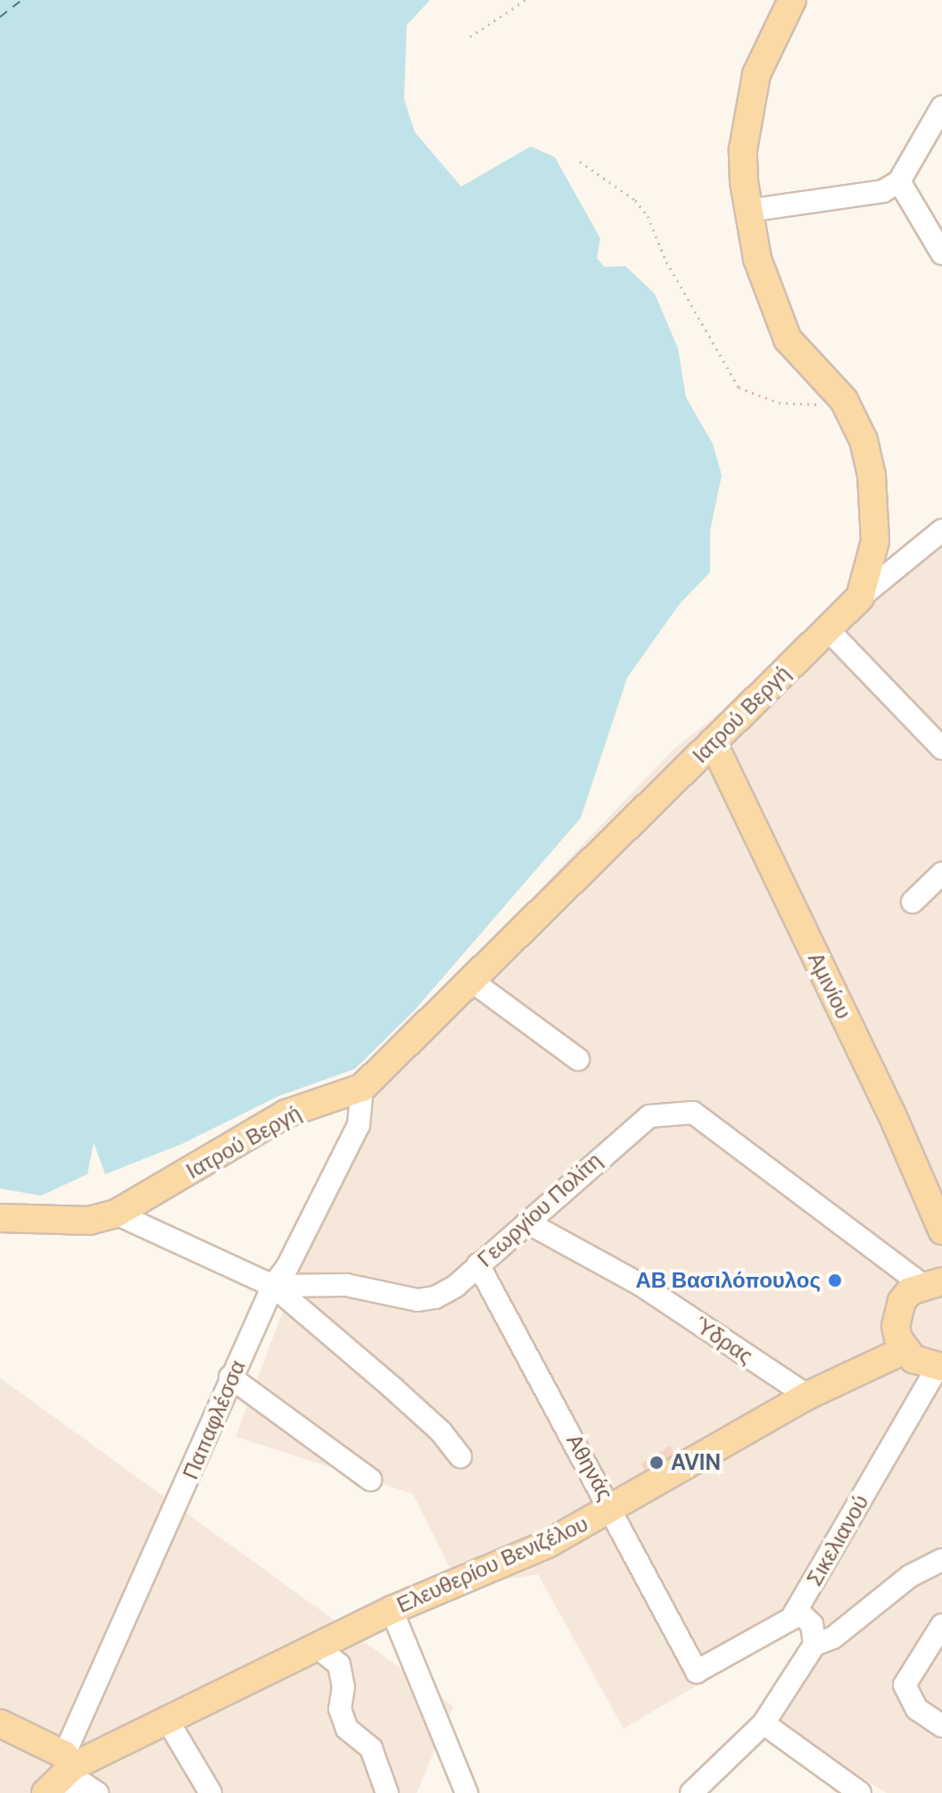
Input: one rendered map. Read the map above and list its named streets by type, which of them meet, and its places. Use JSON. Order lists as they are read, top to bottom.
{
  "streets": {
    "main road": ["Ιατρού Βεργή", "Αμινίου", "Ελευθερίου Βενιζέλου"],
    "street": [
      "Γεωργίου Πολίτη",
      "Ύδρας",
      "Παπαφλέσσα",
      "Αθηνάς",
      "Σικελιανού"
    ]
  },
  "crossings": [
    ["Ιατρού Βεργή", "Αμινίου"],
    ["Ιατρού Βεργή", "Γεωργίου Πολίτη"],
    ["Ιατρού Βεργή", "Παπαφλέσσα"],
    ["Γεωργίου Πολίτη", "Ύδρας"],
    ["Γεωργίου Πολίτη", "Παπαφλέσσα"],
    ["Γεωργίου Πολίτη", "Αθηνάς"],
    ["Ύδρας", "Ελευθερίου Βενιζέλου"],
    ["Παπαφλέσσα", "Ελευθερίου Βενιζέλου"],
    ["Αθηνάς", "Σικελιανού"],
    ["Αθηνάς", "Ελευθερίου Βενιζέλου"]
  ],
  "places": ["ΑΒ Βασιλόπουλος", "AVIN"]
}
